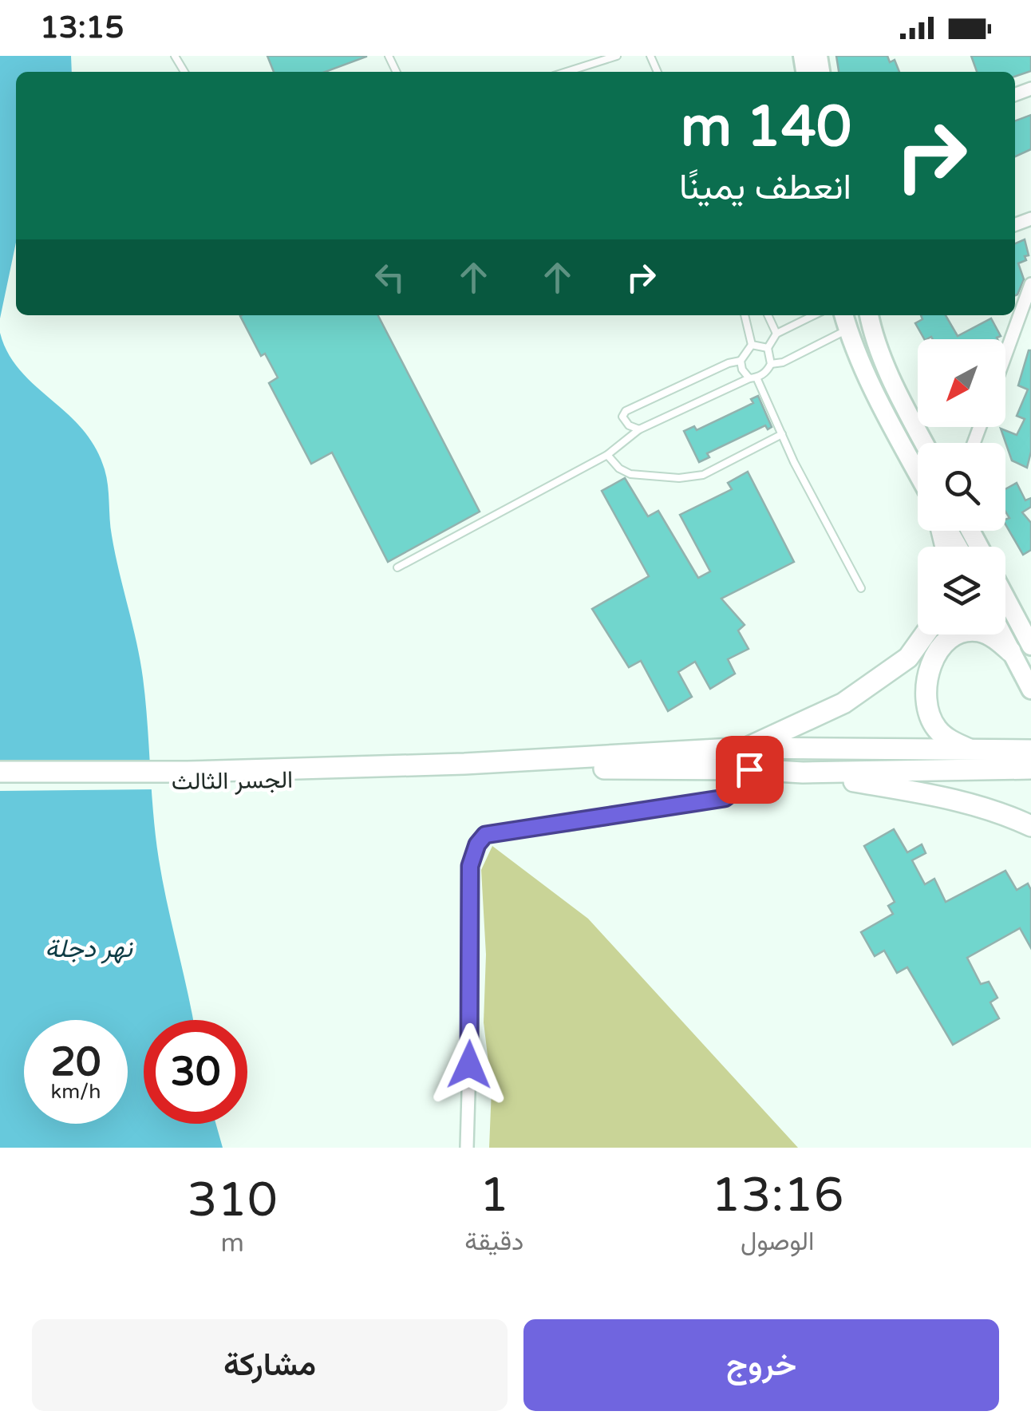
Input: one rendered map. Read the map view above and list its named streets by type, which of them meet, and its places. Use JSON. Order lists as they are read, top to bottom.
{
  "streets": {
    "highway": ["الجسر الثالث"]
  },
  "water": ["نهر دجلة"],
  "north": "bottom left",
  "page": {
    "status": "13:15",
    "turn": ["140 m", "انعطف يمينًا"],
    "speed": "20 km/h",
    "limit": "30",
    "eta": [
      "13:16",
      "الوصول",
      "1",
      "دقيقة",
      "310",
      "m"
    ],
    "buttons": ["خروج", "مشاركة"]
  }
}
